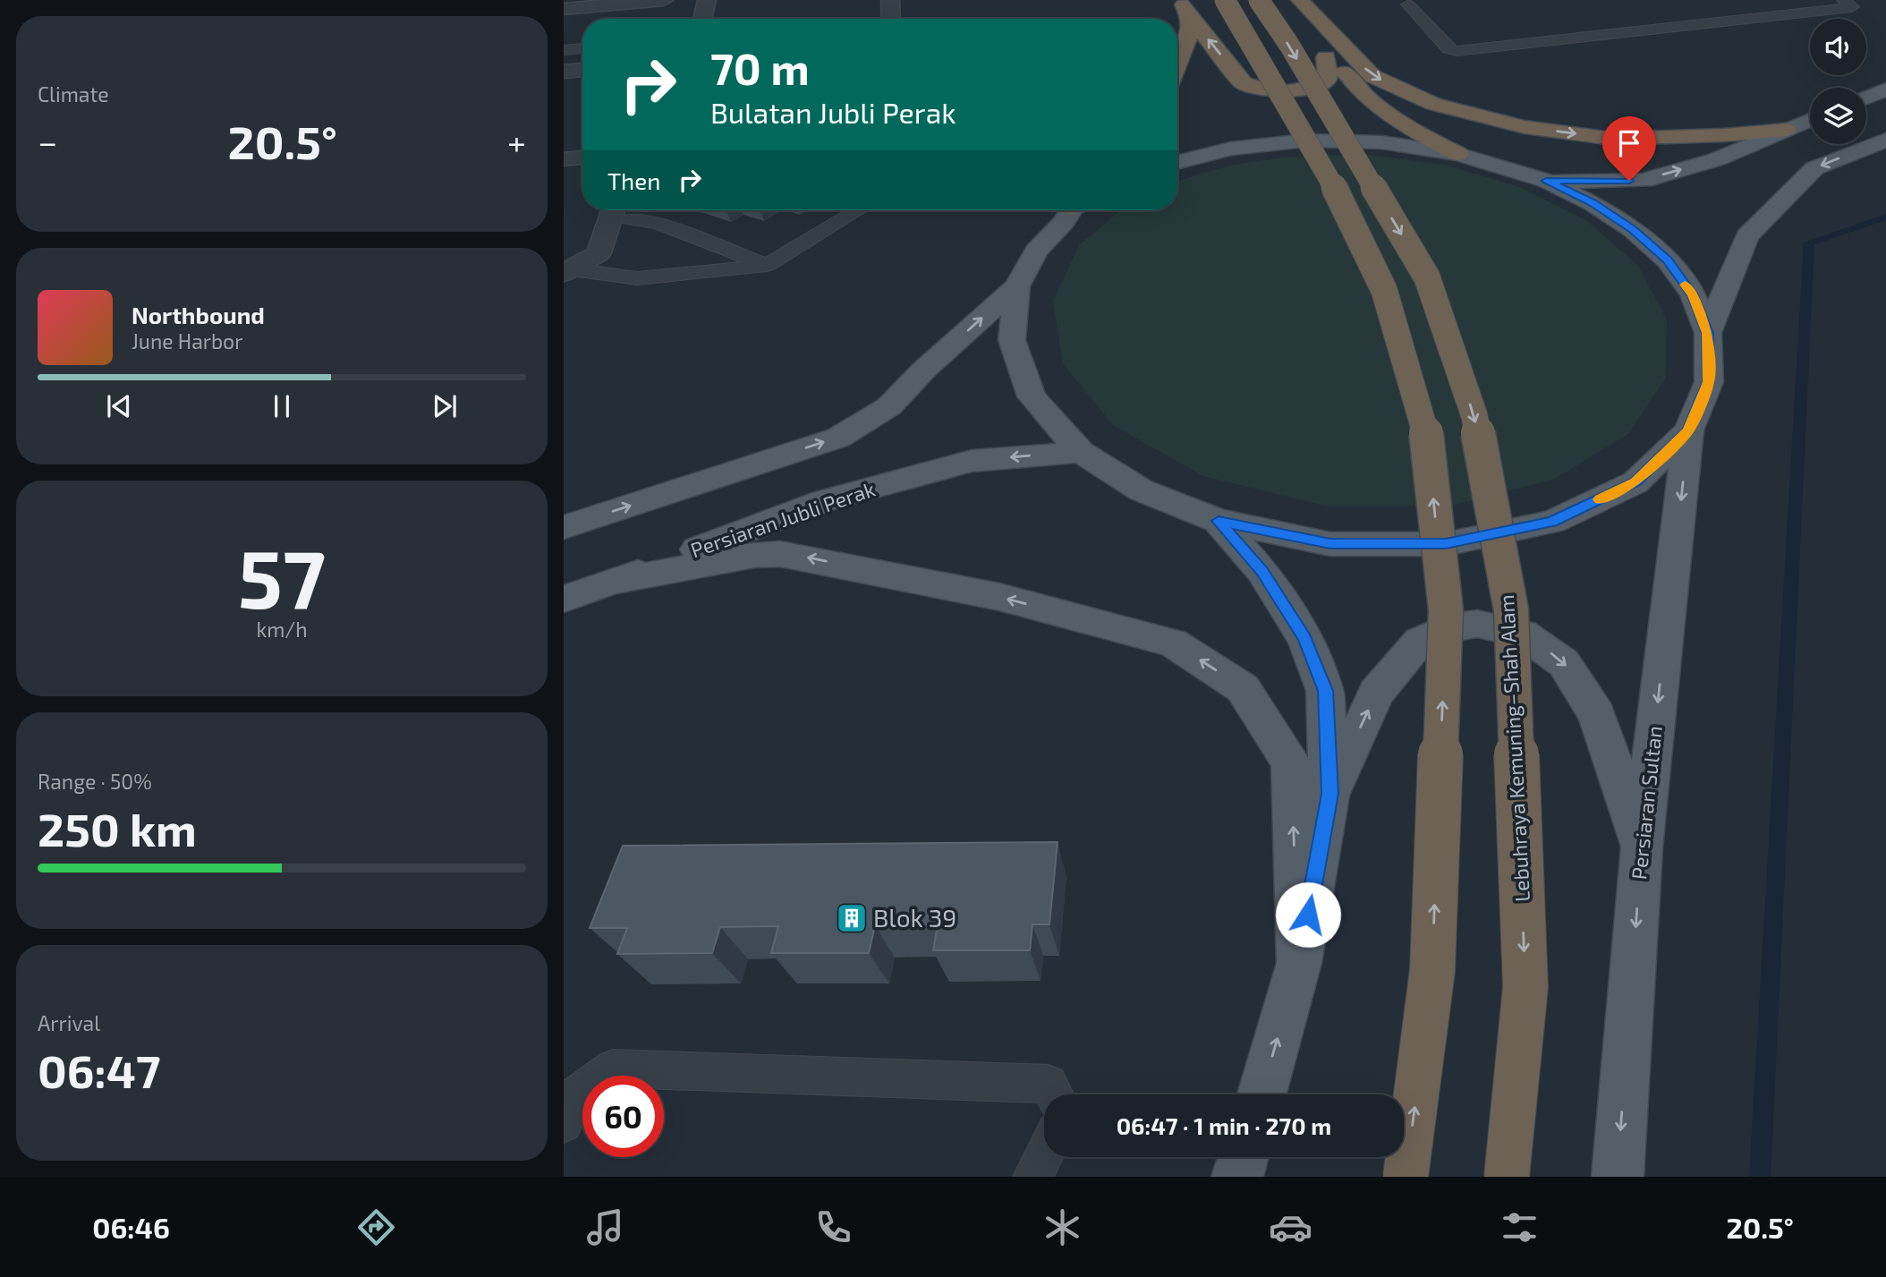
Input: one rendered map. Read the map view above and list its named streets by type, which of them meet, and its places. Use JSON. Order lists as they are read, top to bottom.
{
  "streets": {
    "highway": ["Lebuhraya Kemuning–Shah Alam"],
    "main road": ["Persiaran Jubli Perak", "Persiaran Sultan"]
  },
  "one_way": ["Persiaran Sultan"],
  "places": {
    "building": ["Blok 39"]
  },
  "page": {
    "tile": [
      "Climate",
      ["57", "km/h"],
      ["Range · 50%", "250 km"],
      ["Arrival", "06:47"]
    ],
    "turn": ["70 m", "Bulatan Jubli Perak"],
    "heat": ["−", "20.5°", "+"],
    "then": "Then",
    "song": ["Northbound", "June Harbor"],
    "limit": "60",
    "trip": "06:47 · 1 min · 270 m",
    "tabs": ["06:46", "20.5°"]
  }
}
